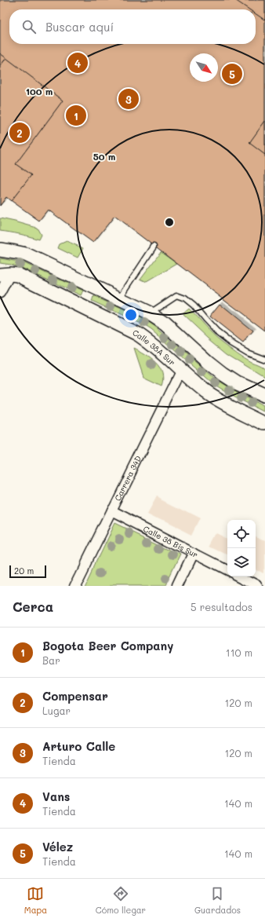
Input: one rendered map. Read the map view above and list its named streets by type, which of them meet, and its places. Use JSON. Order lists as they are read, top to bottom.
{
  "streets": {
    "street": ["Calle 38A Sur", "Carrera 34D", "Calle 38 Bis Sur"]
  },
  "crossings": [
    ["Calle 38A Sur", "Carrera 34D"],
    ["Carrera 34D", "Calle 38 Bis Sur"]
  ],
  "scale_bar": "20 m",
  "north": "bottom right",
  "page": {
    "search": "Buscar aquí",
    "pins": [
      "4",
      "5",
      "3",
      "1",
      "2"
    ],
    "scale": "20 m",
    "heading": ["Cerca", "5 resultados"],
    "list": [
      {
        "mark": "1",
        "name": "Bogota Beer Company",
        "note": "Bar",
        "value": "110 m"
      },
      {
        "mark": "2",
        "name": "Compensar",
        "note": "Lugar",
        "value": "120 m"
      },
      {
        "mark": "3",
        "name": "Arturo Calle",
        "note": "Tienda",
        "value": "120 m"
      },
      {
        "mark": "4",
        "name": "Vans",
        "note": "Tienda",
        "value": "140 m"
      },
      {
        "mark": "5",
        "name": "Vélez",
        "note": "Tienda",
        "value": "140 m"
      }
    ],
    "nav": ["Mapa", "Cómo llegar", "Guardados"]
  },
  "rings": ["100 m", "50 m"]
}
